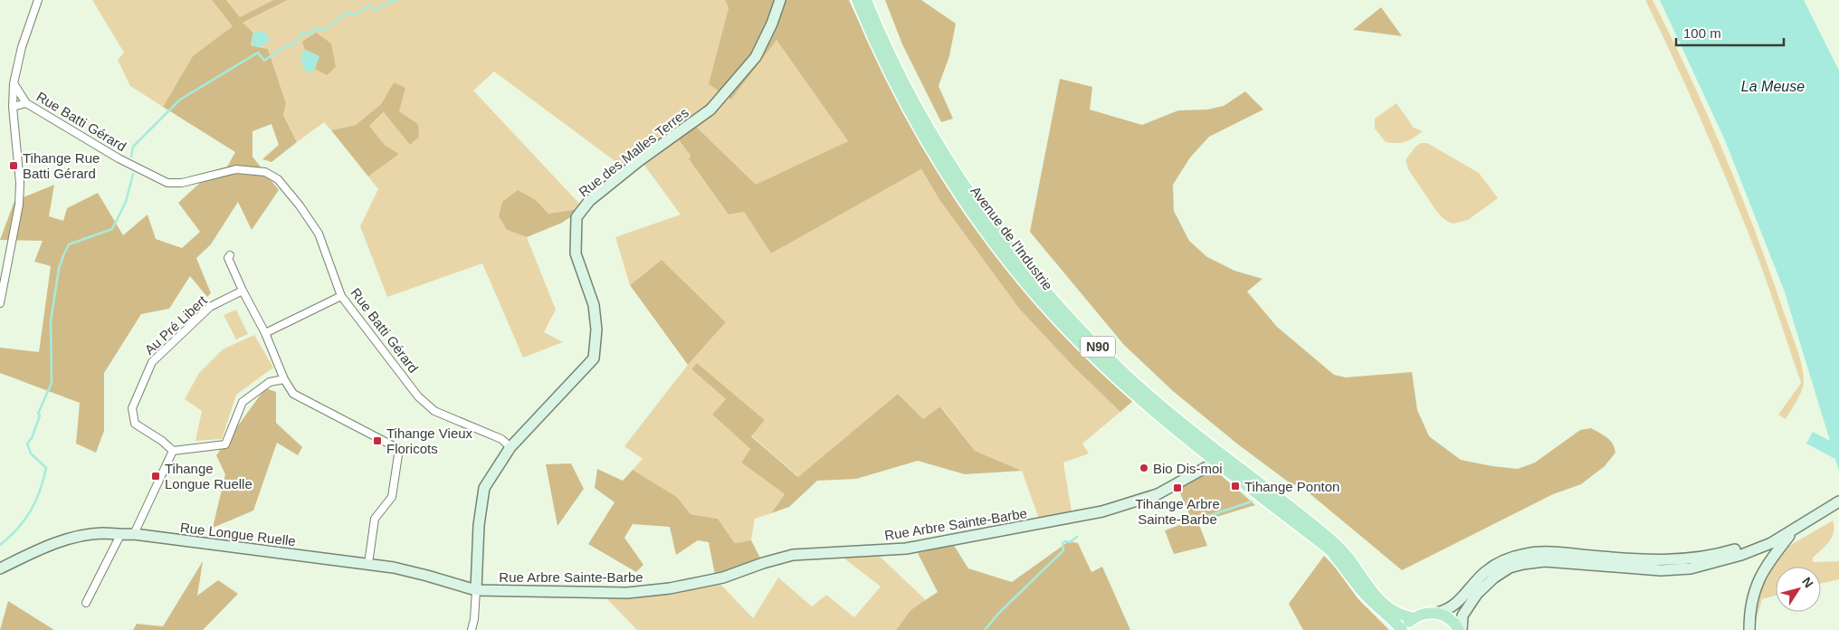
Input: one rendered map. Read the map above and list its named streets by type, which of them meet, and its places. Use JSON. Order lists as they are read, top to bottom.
{
  "streets": {
    "main road": ["Avenue de l'Industrie", "N90"],
    "street": [
      "Rue Batti Gérard",
      "Rue des Malles Terres",
      "Au Pré Libert",
      "Rue Arbre Sainte-Barbe",
      "Rue Longue Ruelle"
    ]
  },
  "crossings": [
    ["Rue Batti Gérard", "Rue des Malles Terres"],
    ["Rue des Malles Terres", "Rue Arbre Sainte-Barbe"],
    ["Rue des Malles Terres", "Rue Longue Ruelle"],
    ["Avenue de l'Industrie", "N90"],
    ["Avenue de l'Industrie", "Rue Arbre Sainte-Barbe"],
    ["Rue Arbre Sainte-Barbe", "Rue Longue Ruelle"]
  ],
  "water": ["La Meuse"],
  "places": {
    "transit": [
      "Tihange Rue Batti Gérard",
      "Tihange Vieux Floricots",
      "Tihange Longue Ruelle",
      "Tihange Ponton",
      "Tihange Arbre Sainte-Barbe"
    ],
    "other": ["Bio Dis-moi"]
  },
  "scale_bar": "100 m",
  "north": "top right"
}
